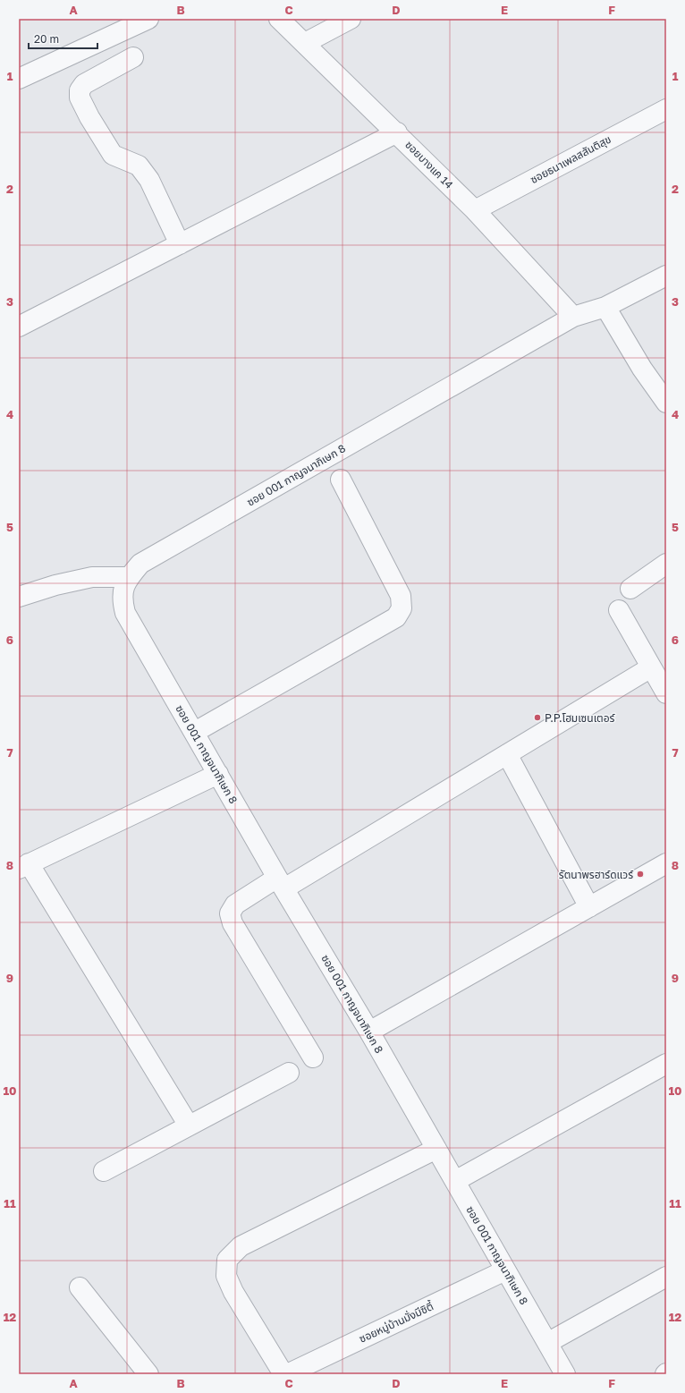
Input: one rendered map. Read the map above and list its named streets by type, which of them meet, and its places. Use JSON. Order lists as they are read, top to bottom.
{
  "streets": {
    "street": [
      "ซอยธนาเพลสสันติสุข",
      "ซอยบางแค 14",
      "ซอย 001 กาญจนาภิเษก 8",
      "ซอยหมู่บ้านมั่งมีซิตี้"
    ]
  },
  "crossings": [
    ["ซอยธนาเพลสสันติสุข", "ซอยบางแค 14"],
    ["ซอยบางแค 14", "ซอย 001 กาญจนาภิเษก 8"],
    ["ซอย 001 กาญจนาภิเษก 8", "ซอยหมู่บ้านมั่งมีซิตี้"]
  ],
  "places": ["P.P.โฮมเซนเตอร์", "รัตนาพรฮาร์ดแวร์"],
  "scale_bar": "20 m",
  "grid": {
    "columns": [
      "A",
      "B",
      "C",
      "D",
      "E",
      "F"
    ],
    "rows": [
      "1",
      "2",
      "3",
      "4",
      "5",
      "6",
      "7",
      "8",
      "9",
      "10",
      "11",
      "12"
    ]
  }
}
